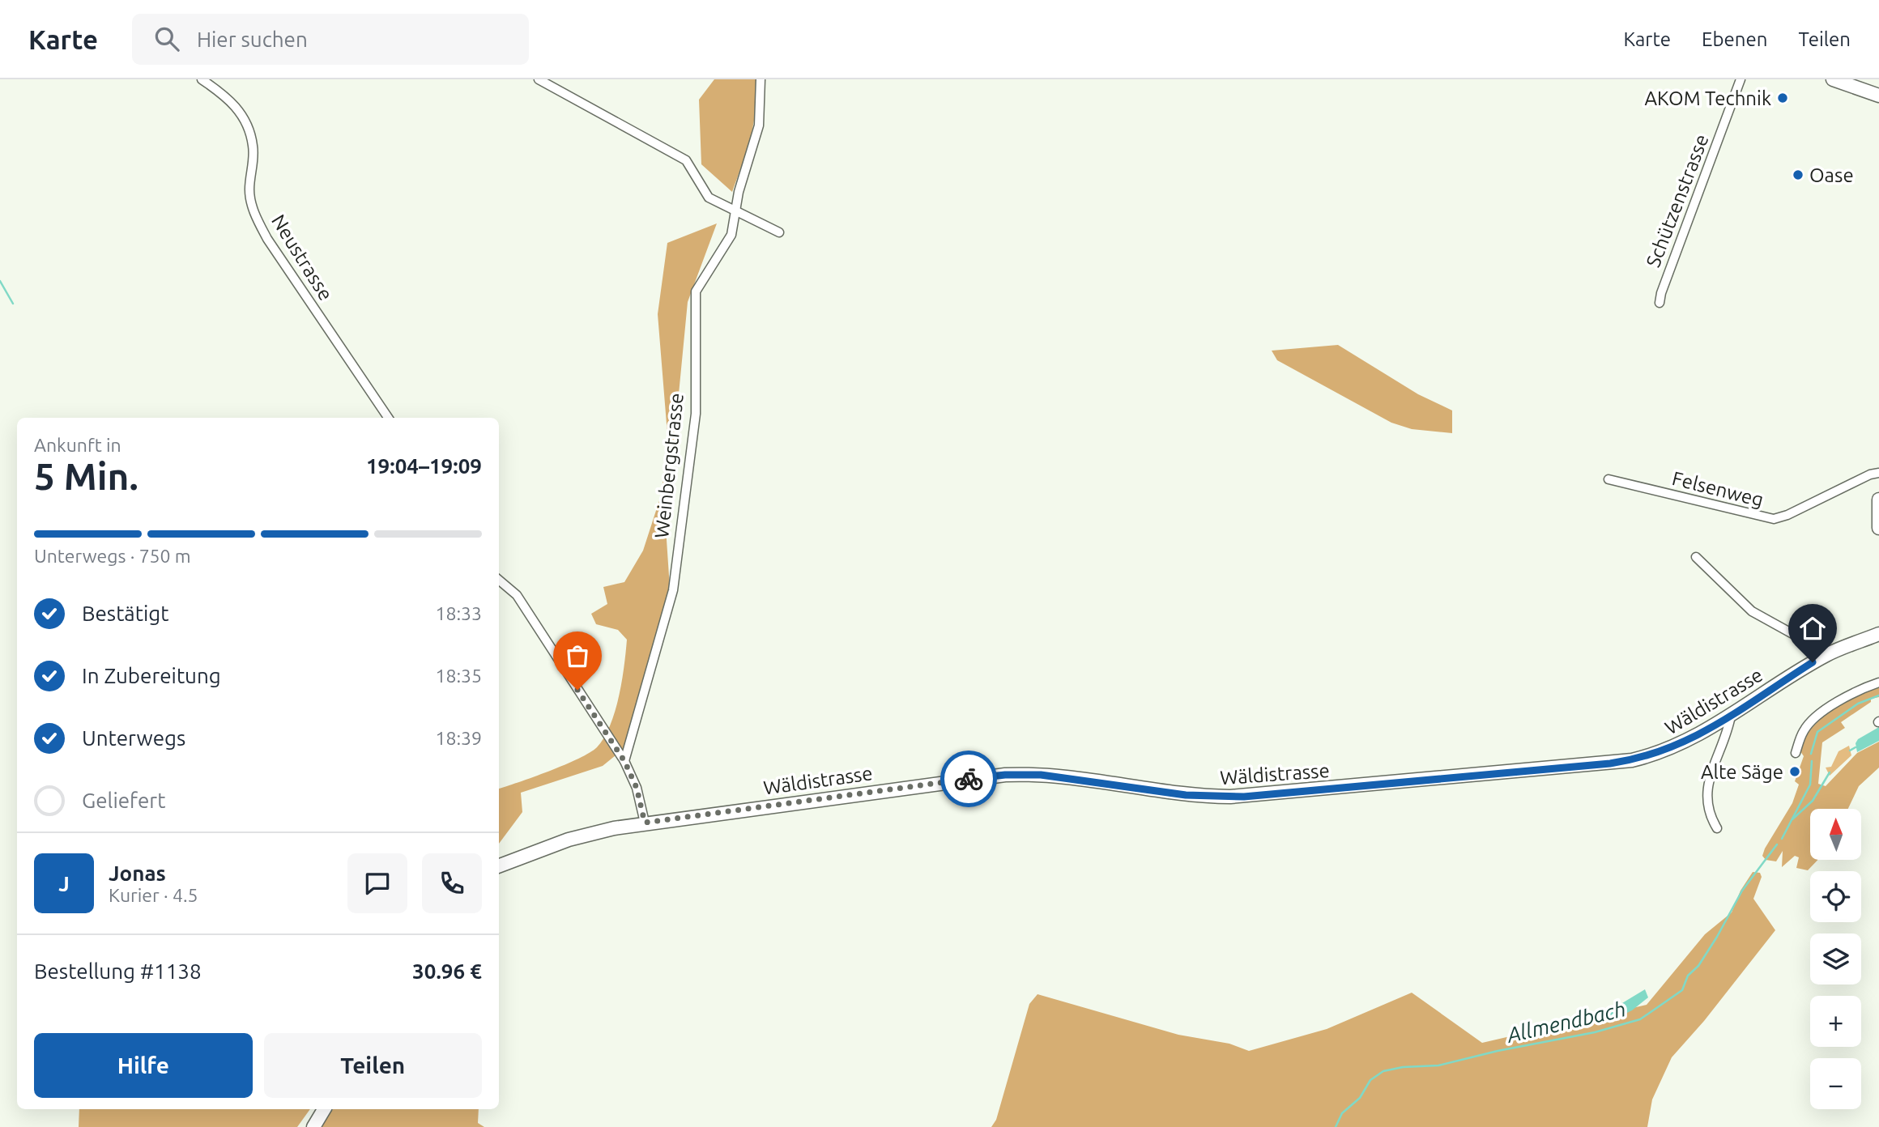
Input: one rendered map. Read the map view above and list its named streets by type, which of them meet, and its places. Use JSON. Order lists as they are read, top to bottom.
{
  "streets": {
    "main road": ["Wäldistrasse"],
    "street": [
      "Schützenstrasse",
      "Neustrasse",
      "Weinbergstrasse",
      "Felsenweg"
    ]
  },
  "water": ["Allmendbach"],
  "places": ["AKOM Technik", "Oase", "Alte Säge"],
  "north": "top",
  "page": {
    "header": "Karte",
    "search": "Hier suchen",
    "nav": ["Karte", "Ebenen", "Teilen"],
    "heading": ["5 Min.", "Ankunft in", "19:04–19:09"],
    "panel": [
      "Jonas",
      "Kurier · 4.5",
      "Bestellung #1138",
      "30.96 €"
    ],
    "bar": "Unterwegs · 750 m",
    "list": [
      ["Bestätigt", "18:33"],
      ["In Zubereitung", "18:35"],
      ["Unterwegs", "18:39"],
      "Geliefert"
    ],
    "map_buttons": ["+", "−"],
    "round": "J",
    "buttons": ["Hilfe", "Teilen"]
  }
}
